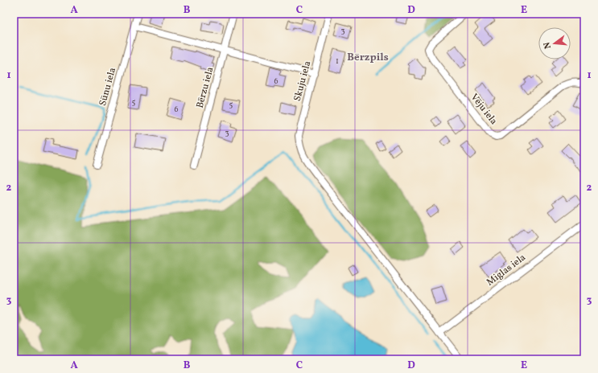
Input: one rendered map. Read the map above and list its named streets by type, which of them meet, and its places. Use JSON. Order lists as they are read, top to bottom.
{
  "streets": {
    "street": [
      "Skuju iela",
      "Sūnu iela",
      "Bērzu iela",
      "Vēju iela",
      "Miglas iela"
    ]
  },
  "crossings": [
    ["Skuju iela", "Miglas iela"]
  ],
  "districts": ["Bērzpils"],
  "house_numbers": [
    "3",
    "1",
    "6",
    "5",
    "5",
    "6",
    "3"
  ],
  "north": "left",
  "grid": {
    "columns": [
      "A",
      "B",
      "C",
      "D",
      "E"
    ],
    "rows": ["1", "2", "3"]
  }
}
